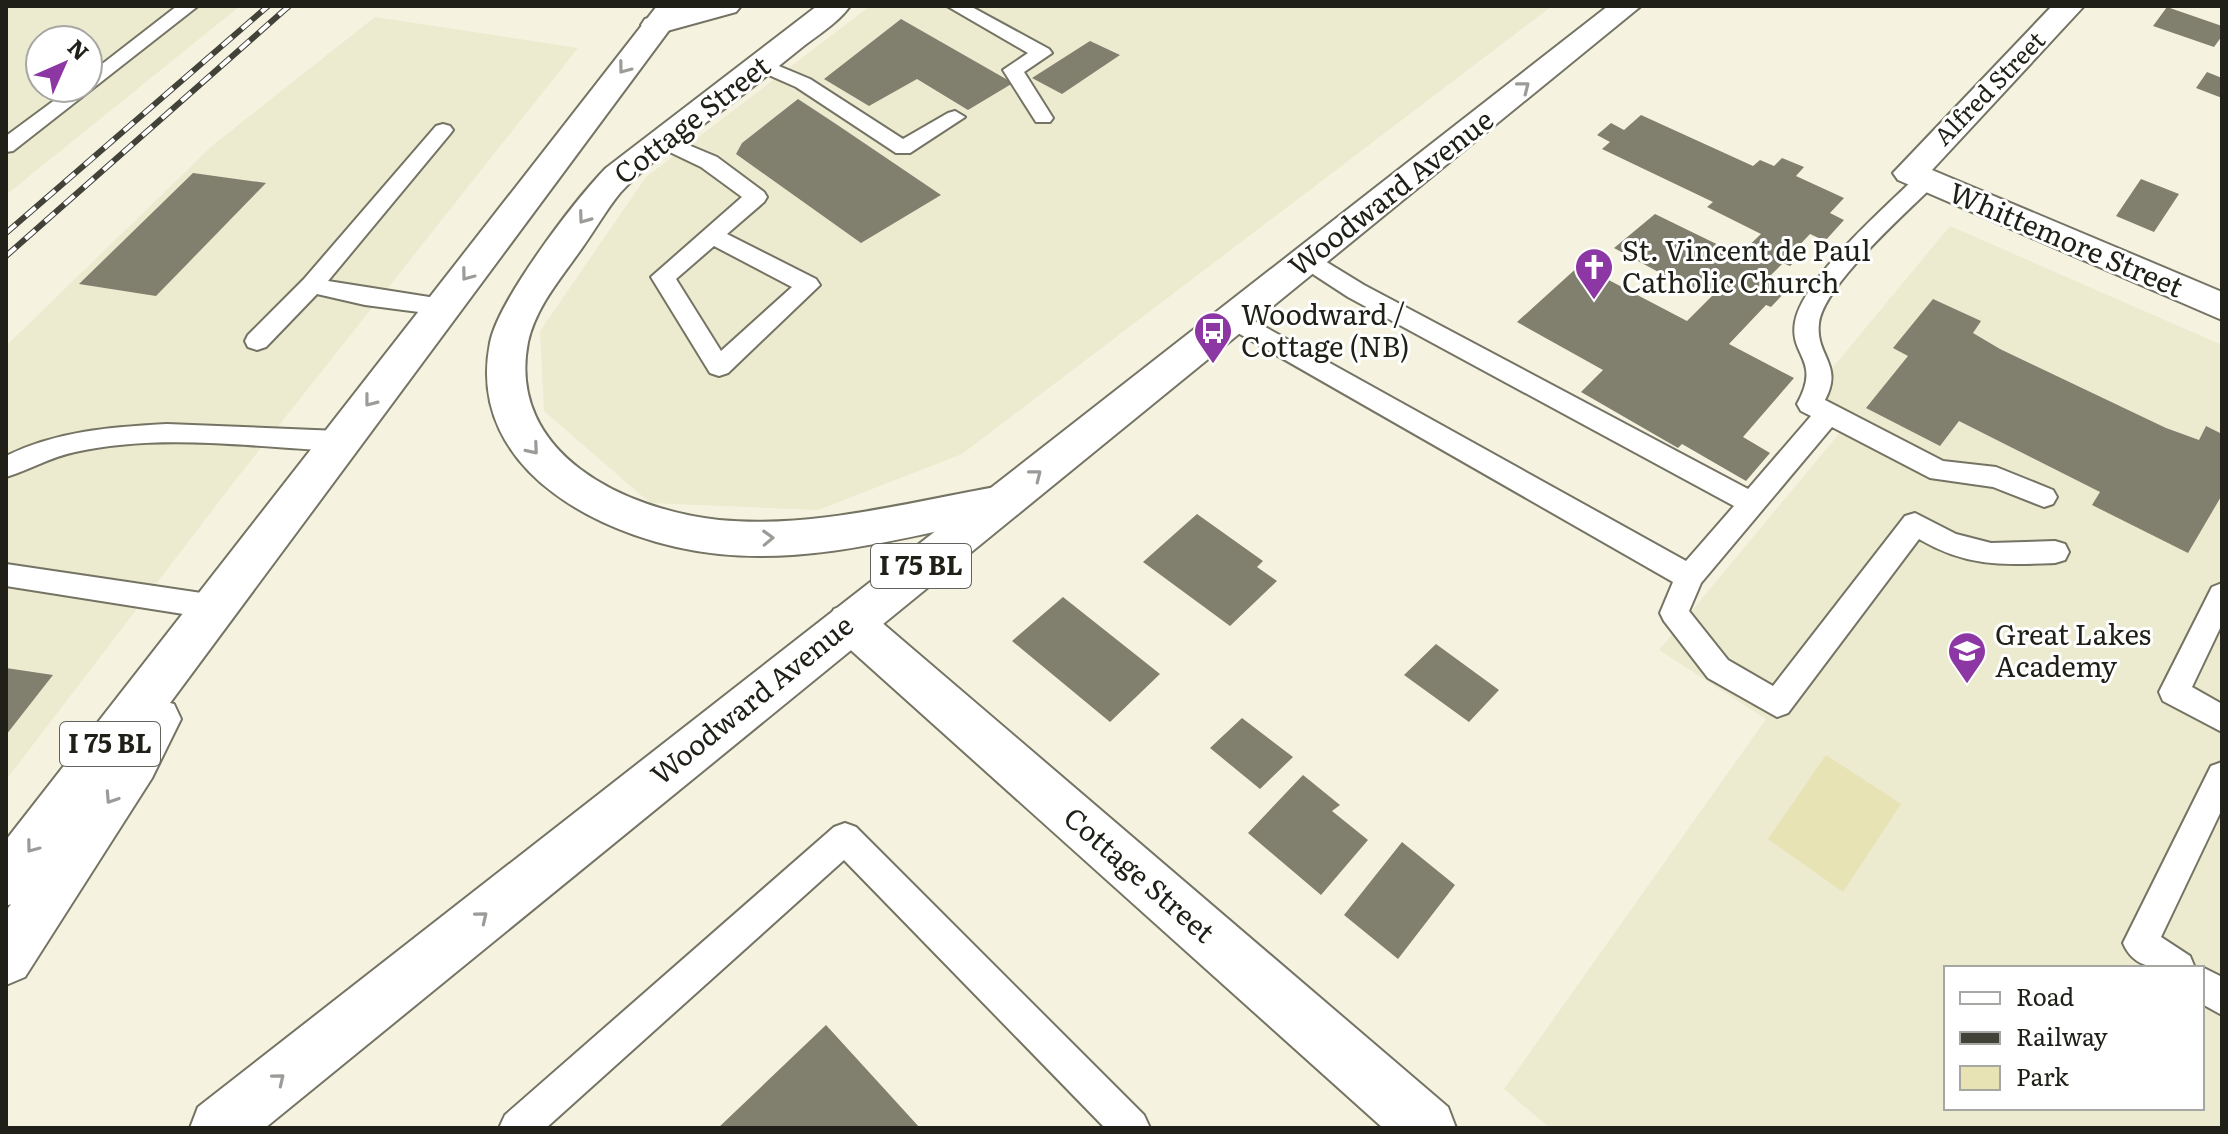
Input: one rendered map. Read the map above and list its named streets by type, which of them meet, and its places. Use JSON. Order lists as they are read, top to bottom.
{
  "streets": {
    "main road": [
      "Alfred Street",
      "Cottage Street",
      "Woodward Avenue",
      "Whittemore Street",
      "I 75 BL"
    ]
  },
  "crossings": [
    ["Alfred Street", "Whittemore Street"],
    ["Cottage Street", "Woodward Avenue"]
  ],
  "places": {
    "church": ["St. Vincent de Paul Catholic Church"],
    "bus stop": ["Woodward / Cottage (NB)"],
    "school or university": ["Great Lakes Academy"]
  },
  "legend": ["Road", "Railway", "Park"],
  "north": "top right"
}
